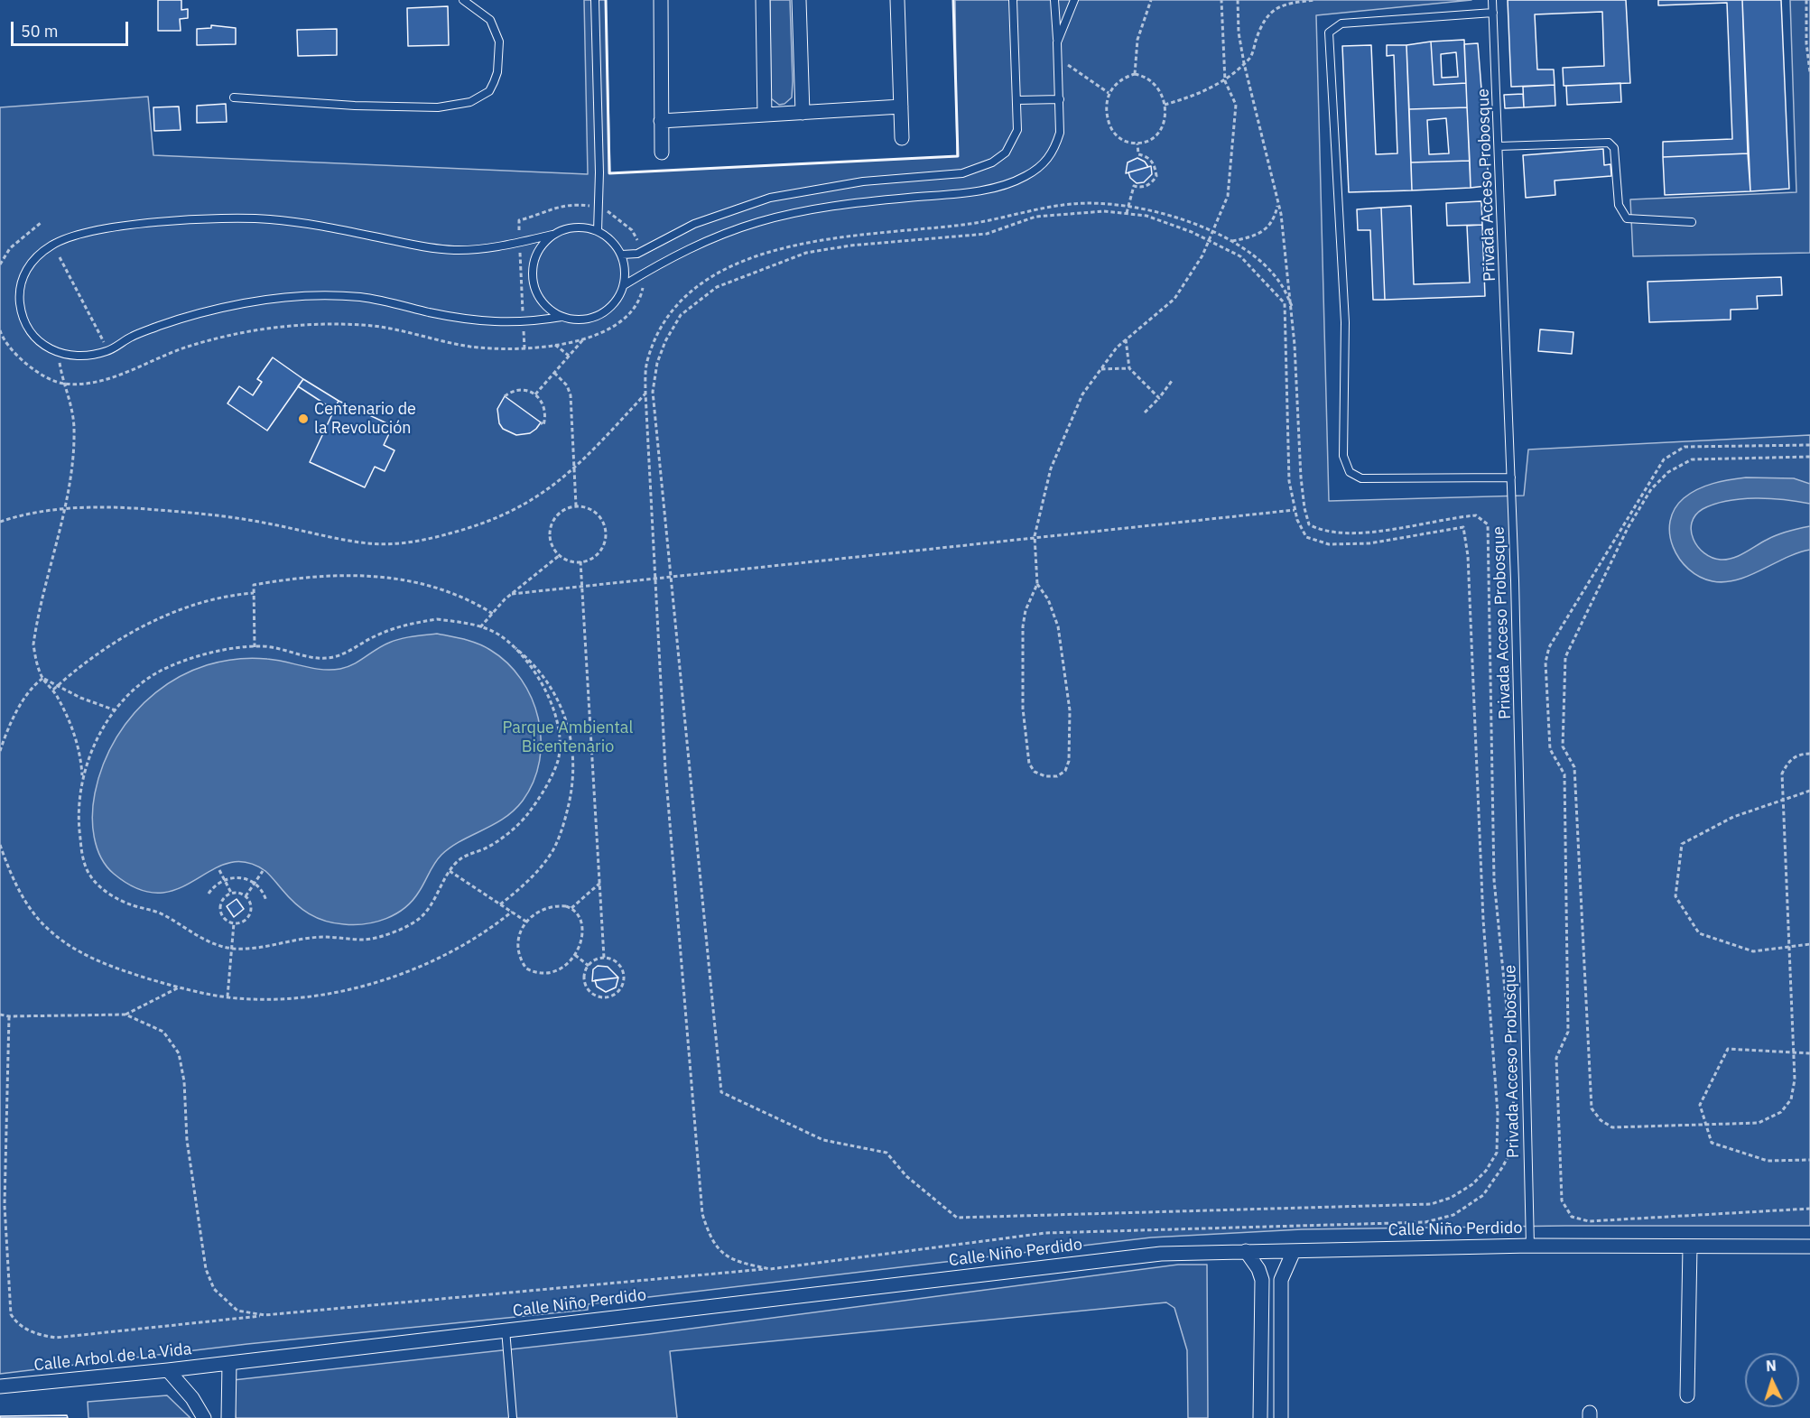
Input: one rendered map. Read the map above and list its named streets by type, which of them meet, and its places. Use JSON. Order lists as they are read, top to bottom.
{
  "streets": {
    "street": ["Calle Niño Perdido", "Calle Arbol de La Vida"],
    "lane": ["Privada Acceso Probosque"]
  },
  "crossings": [
    ["Privada Acceso Probosque", "Calle Niño Perdido"],
    ["Calle Niño Perdido", "Calle Arbol de La Vida"]
  ],
  "parks": ["Parque Ambiental Bicentenario"],
  "places": ["Centenario de la Revolución"],
  "scale_bar": "50 m",
  "north": "top"
}
